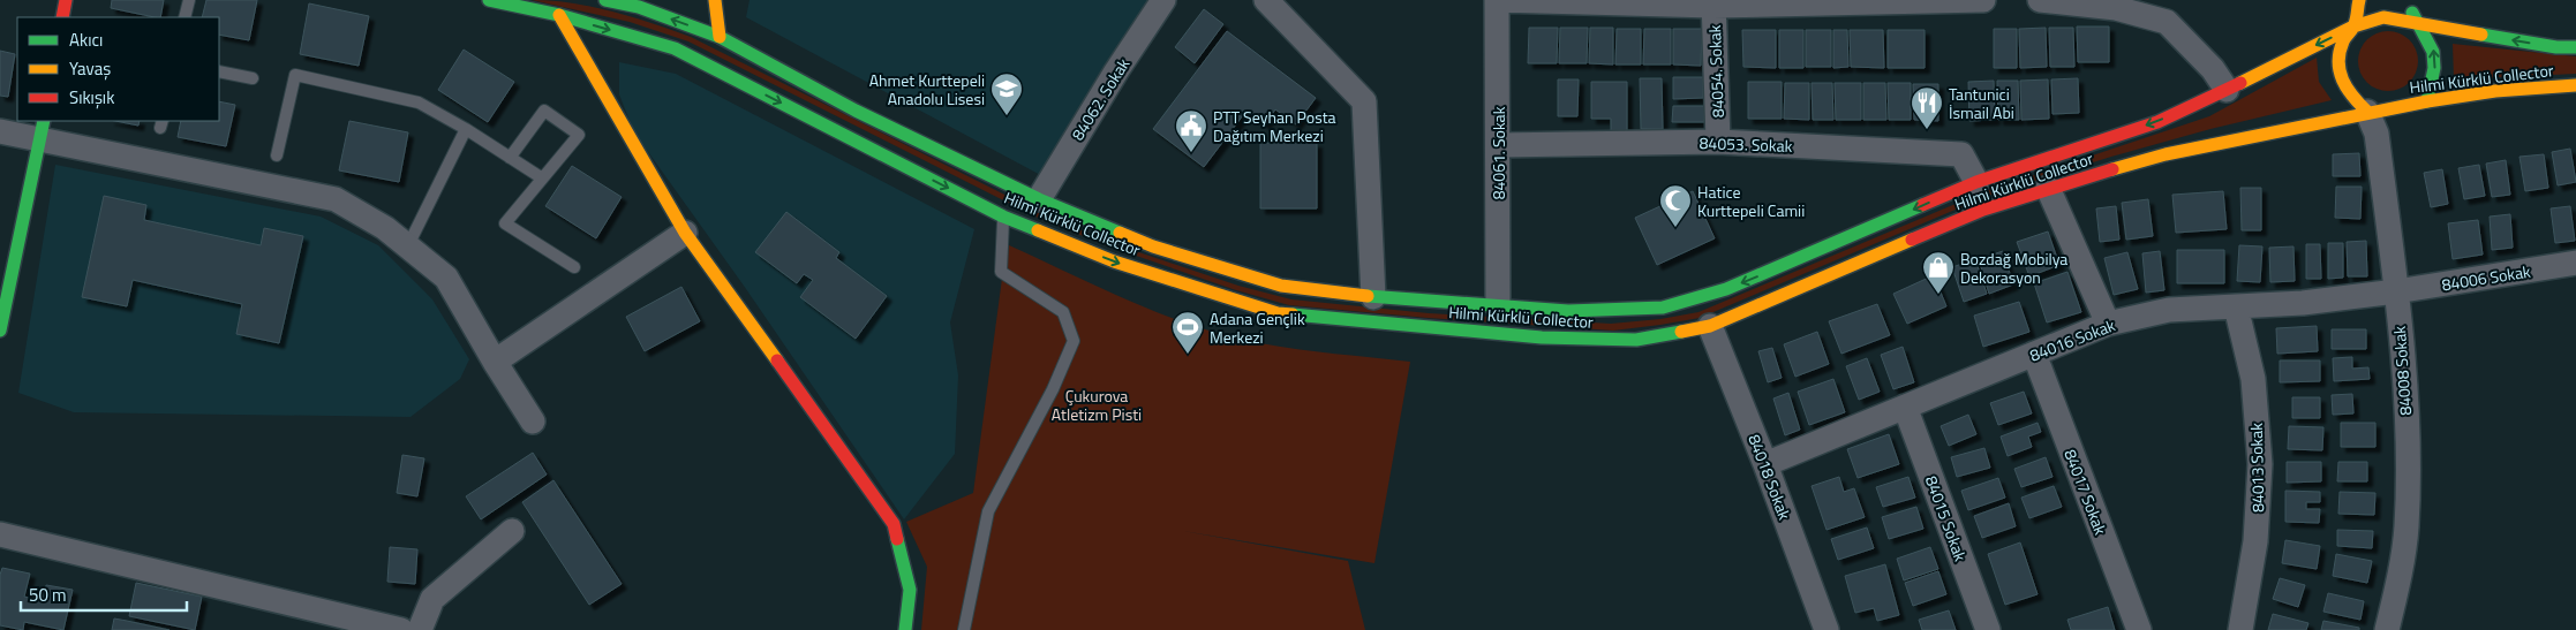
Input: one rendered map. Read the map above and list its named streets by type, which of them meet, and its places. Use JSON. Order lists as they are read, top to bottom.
{
  "streets": {
    "main road": ["Hilmi Kürklü Collector"],
    "street": [
      "84054. Sokak",
      "84062. Sokak",
      "84053. Sokak",
      "84061. Sokak",
      "84006 Sokak",
      "84016 Sokak",
      "84008 Sokak",
      "84013 Sokak",
      "84018 Sokak",
      "84017 Sokak",
      "84015 Sokak"
    ]
  },
  "crossings": [
    ["84054. Sokak", "84053. Sokak"],
    ["Hilmi Kürklü Collector", "84062. Sokak"],
    ["Hilmi Kürklü Collector", "84053. Sokak"],
    ["Hilmi Kürklü Collector", "84061. Sokak"],
    ["Hilmi Kürklü Collector", "84008 Sokak"],
    ["Hilmi Kürklü Collector", "84018 Sokak"],
    ["84053. Sokak", "84061. Sokak"],
    ["84006 Sokak", "84016 Sokak"],
    ["84006 Sokak", "84008 Sokak"],
    ["84016 Sokak", "84008 Sokak"],
    ["84016 Sokak", "84013 Sokak"],
    ["84016 Sokak", "84018 Sokak"],
    ["84016 Sokak", "84017 Sokak"],
    ["84016 Sokak", "84015 Sokak"]
  ],
  "parks": ["Çukurova Atletizm Pisti"],
  "places": {
    "school or university": ["Ahmet Kurttepeli Anadolu Lisesi"],
    "restaurant": ["Tantunici İsmail Abi"],
    "public building": ["PTT Seyhan Posta Dağıtım Merkezi"],
    "mosque": ["Hatice Kurttepeli Camii"],
    "shop": ["Bozdağ Mobilya Dekorasyon"],
    "sports": ["Adana Gençlik Merkezi"]
  },
  "legend": ["Akıcı", "Yavaş", "Sıkışık"],
  "scale_bar": "50 m"
}
